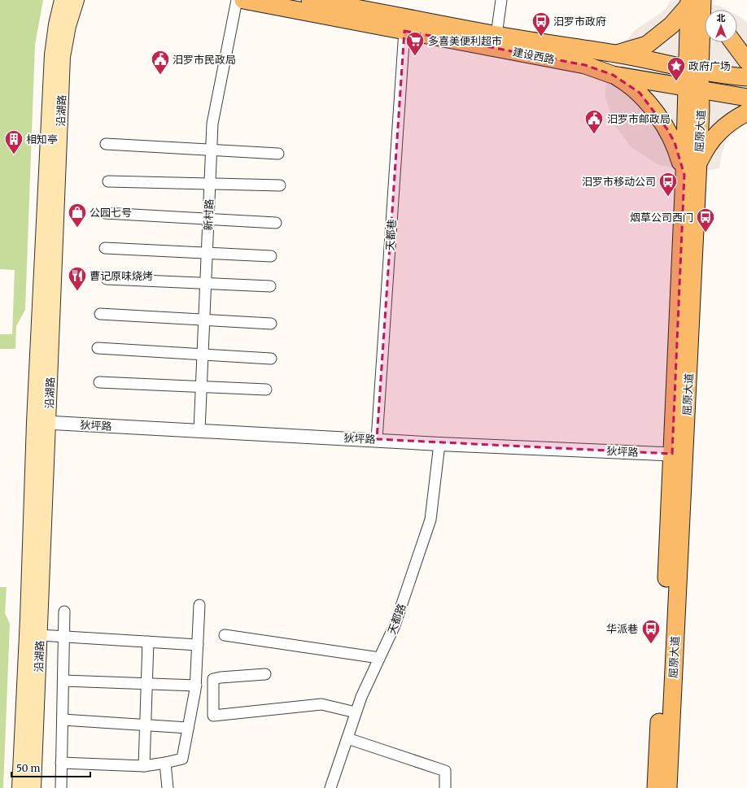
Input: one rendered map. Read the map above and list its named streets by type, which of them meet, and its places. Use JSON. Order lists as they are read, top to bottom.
{
  "streets": {
    "main road": ["建设西路", "沿湖路", "屈原大道"],
    "street": [
      "新村路",
      "天都巷",
      "狄坪路",
      "天都路"
    ]
  },
  "crossings": [
    ["建设西路", "屈原大道"],
    ["建设西路", "天都巷"],
    ["沿湖路", "狄坪路"],
    ["屈原大道", "狄坪路"],
    ["新村路", "狄坪路"],
    ["天都巷", "狄坪路"],
    ["狄坪路", "天都路"]
  ],
  "places": {
    "bus stop": [
      "汨罗市政府",
      "汨罗市移动公司",
      "烟草公司西门",
      "华派巷"
    ],
    "supermarket": ["多喜美便利超市"],
    "public building": ["汨罗市民政局", "汨罗市邮政局"],
    "place": ["政府广场"],
    "building": ["相知亭"],
    "shop": ["公园七号"],
    "restaurant": ["曹记原味烧烤"]
  },
  "scale_bar": "50 m",
  "north": "top"
}
